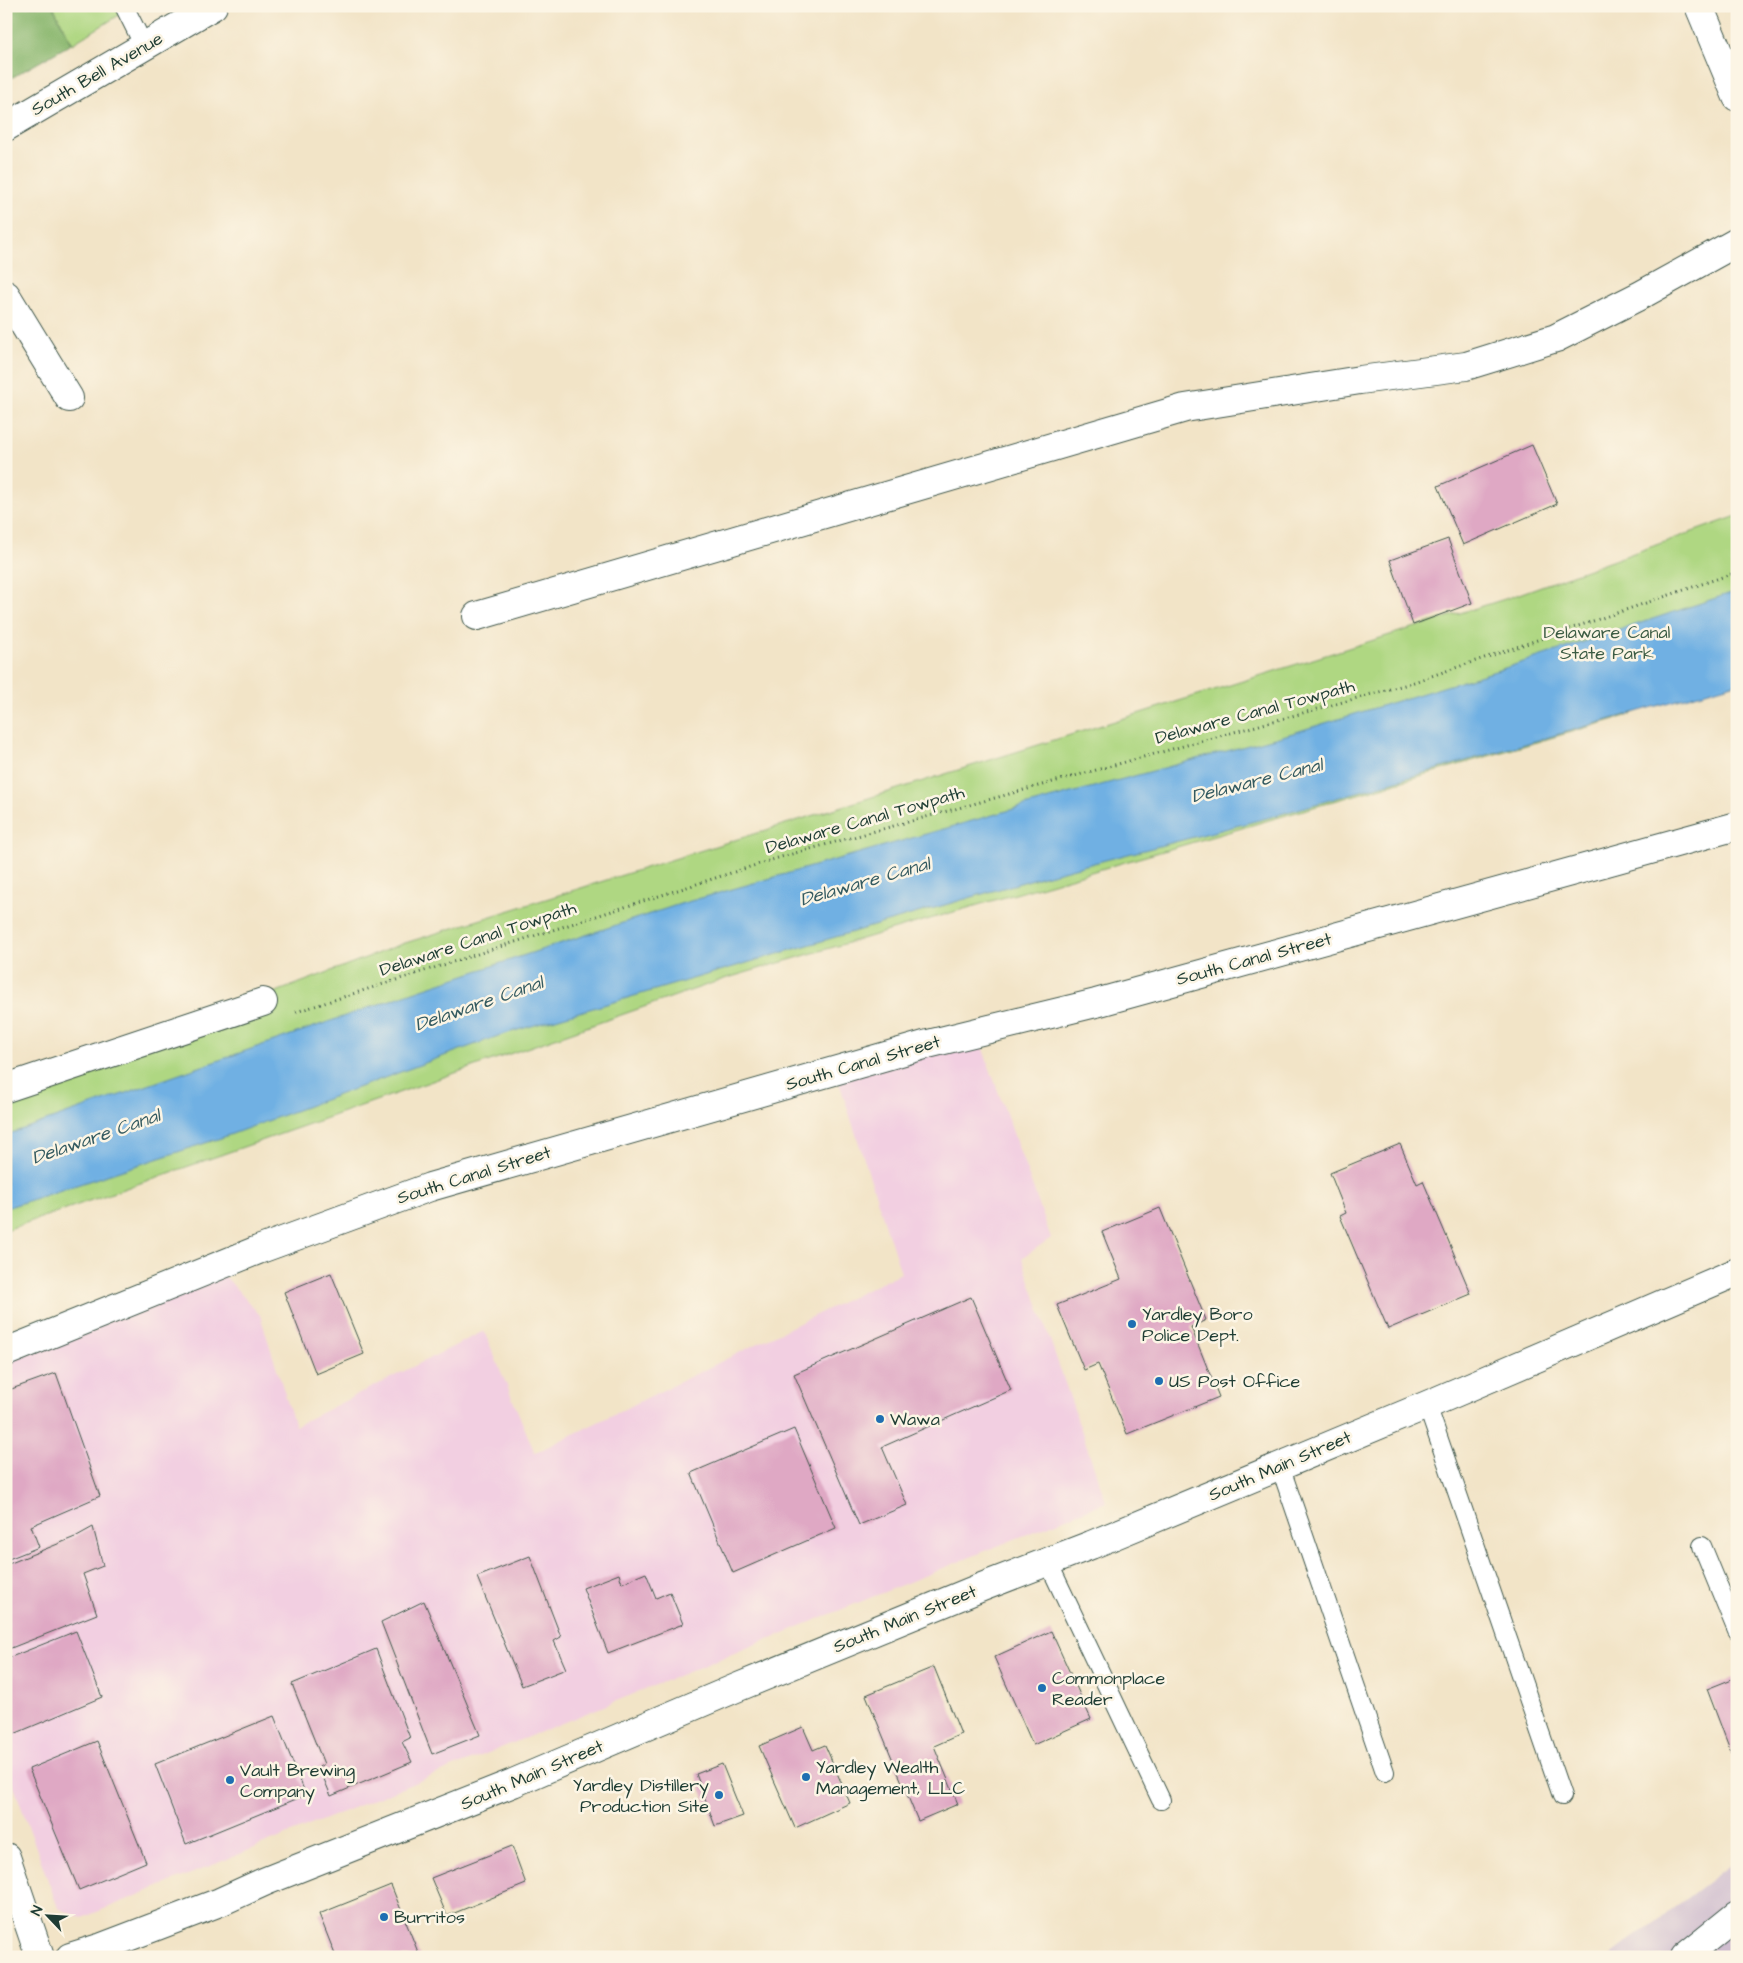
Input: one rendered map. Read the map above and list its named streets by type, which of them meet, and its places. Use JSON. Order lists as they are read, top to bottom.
{
  "streets": {
    "street": ["South Bell Avenue", "South Canal Street", "South Main Street"],
    "path": ["Delaware Canal Towpath"]
  },
  "water": ["Delaware Canal"],
  "parks": ["Delaware Canal State Park"],
  "places": [
    "Yardley Boro Police Dept.",
    "US Post Office",
    "Wawa",
    "Commonplace Reader",
    "Yardley Wealth Management, LLC",
    "Vault Brewing Company",
    "Yardley Distillery Production Site",
    "Burritos"
  ],
  "north": "top left"
}
